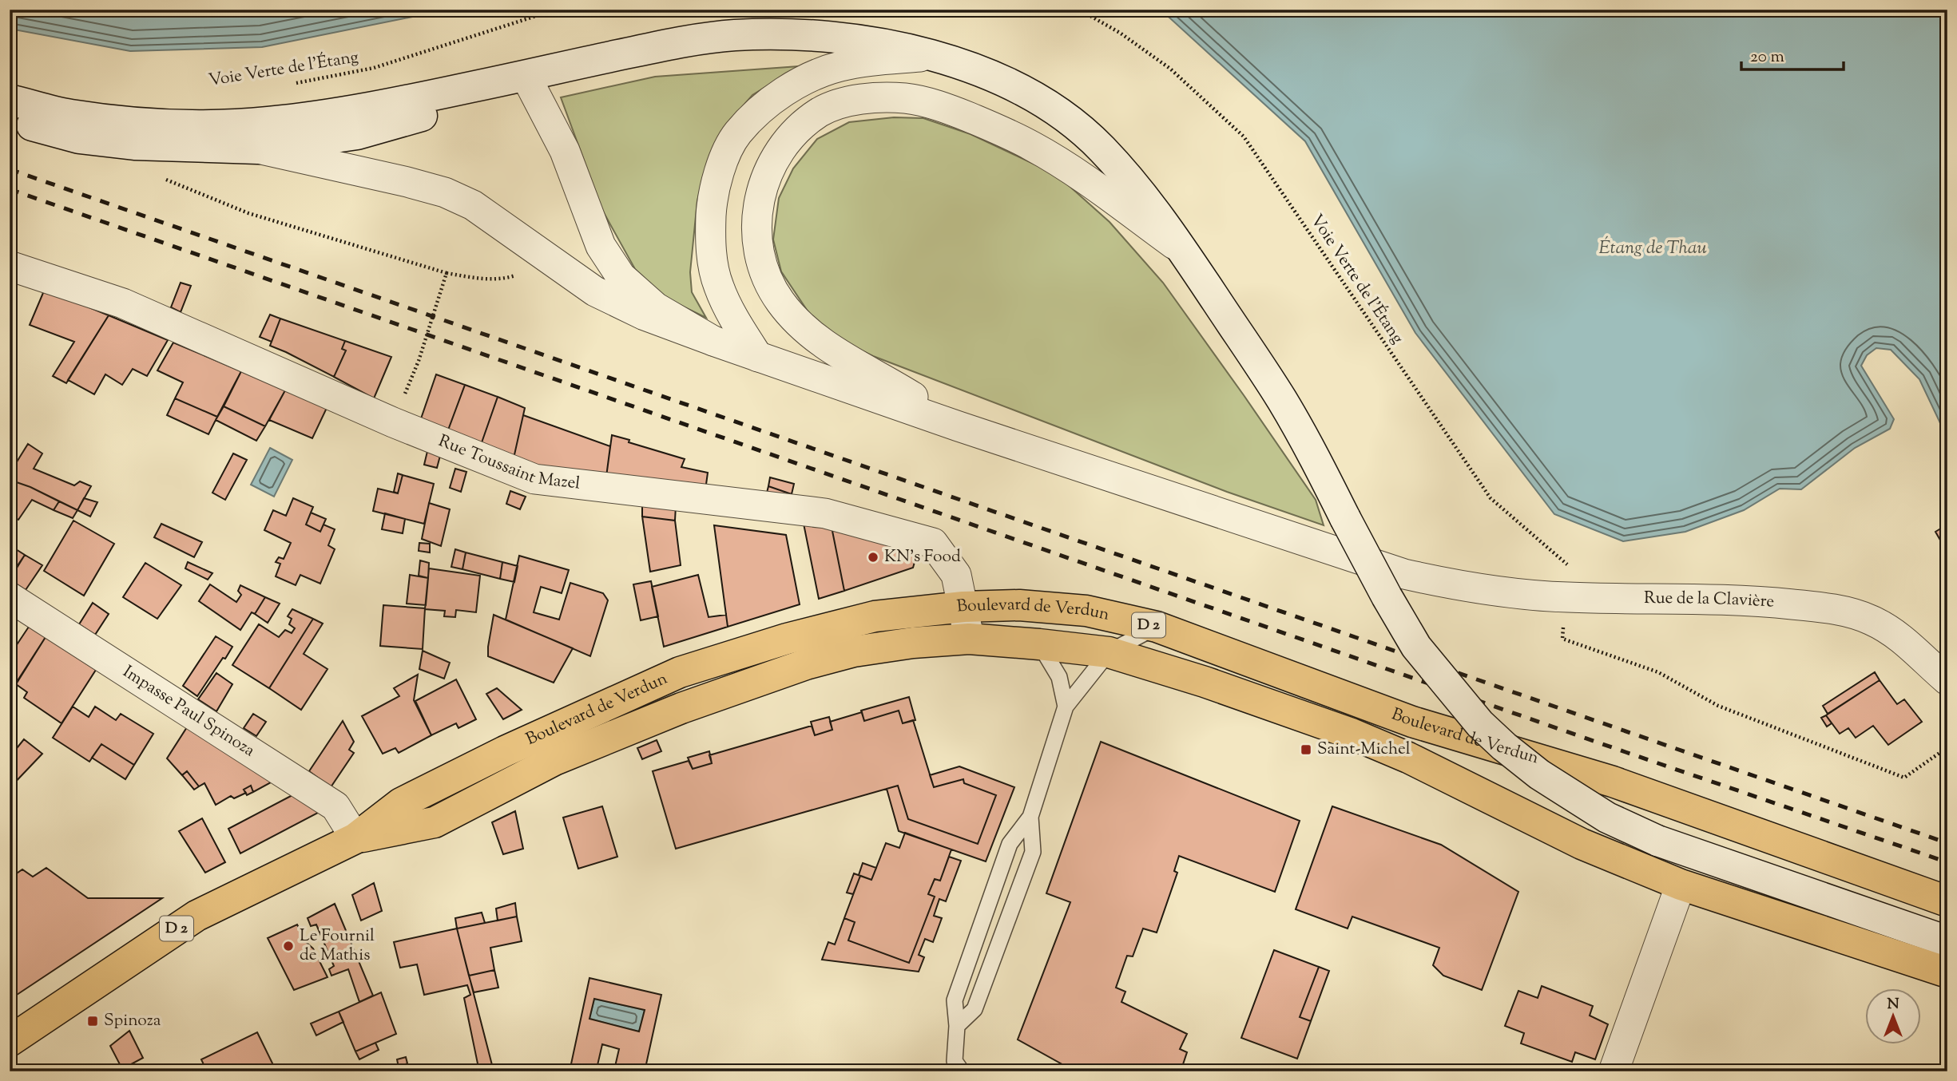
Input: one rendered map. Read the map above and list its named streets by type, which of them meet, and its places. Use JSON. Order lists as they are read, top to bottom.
{
  "streets": {
    "main road": ["Boulevard de Verdun", "D 2"],
    "street": ["Rue Toussaint Mazel", "Rue de la Clavière", "Impasse Paul Spinoza"],
    "path": ["Voie Verte de l'Étang"]
  },
  "crossings": [
    ["Voie Verte de l'Étang", "Rue de la Clavière"],
    ["Rue Toussaint Mazel", "Boulevard de Verdun"],
    ["Boulevard de Verdun", "Impasse Paul Spinoza"]
  ],
  "water": ["Étang de Thau"],
  "places": {
    "other": ["KN's Food", "Le Fournil de Mathis"],
    "transit": ["Saint-Michel", "Spinoza"]
  },
  "scale_bar": "20 m",
  "north": "top"
}
